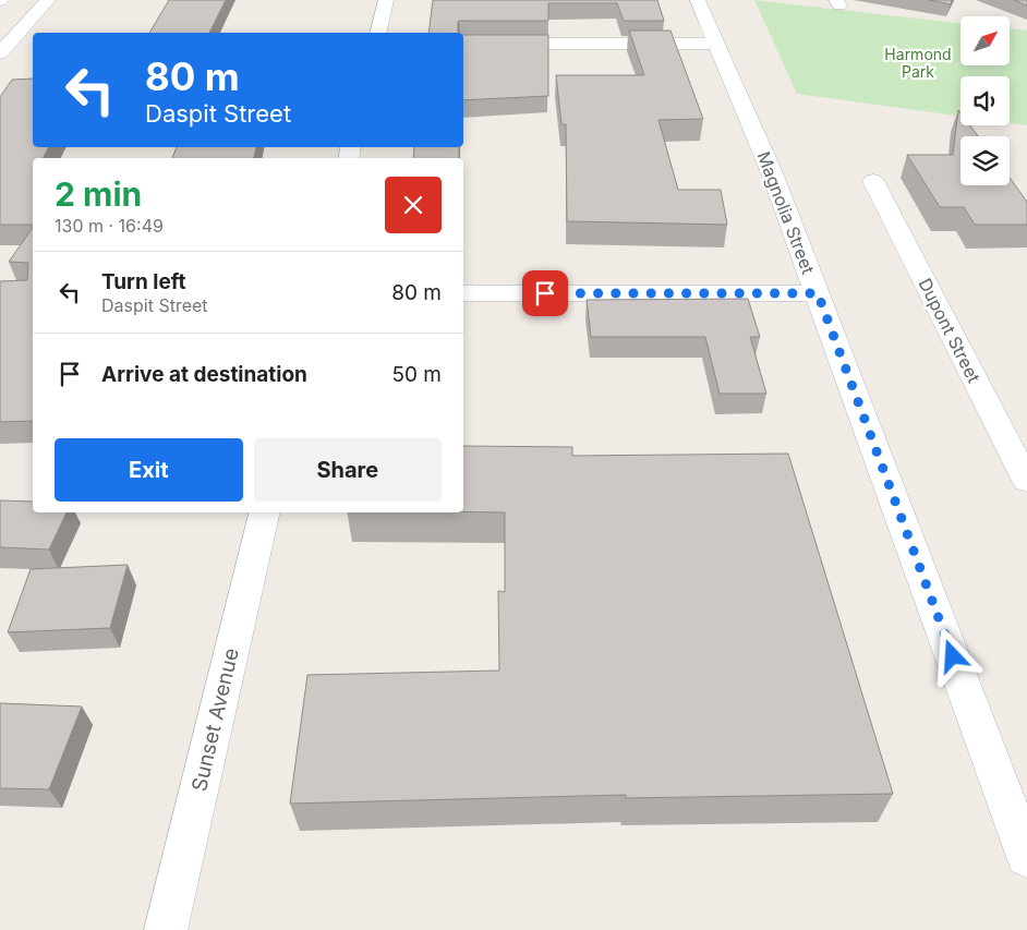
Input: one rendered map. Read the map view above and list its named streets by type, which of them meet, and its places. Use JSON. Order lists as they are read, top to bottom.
{
  "streets": {
    "street": ["Magnolia Street", "Dupont Street", "Sunset Avenue"]
  },
  "parks": ["Harmond Park"],
  "north": "top right",
  "page": {
    "turn": ["80 m", "Daspit Street"],
    "heading": ["2 min", "130 m · 16:49"],
    "list": [
      {
        "name": "Turn left",
        "note": "Daspit Street",
        "value": "80 m"
      },
      {
        "name": "Arrive at destination",
        "value": "50 m"
      }
    ],
    "buttons": ["Exit", "Share"]
  }
}
